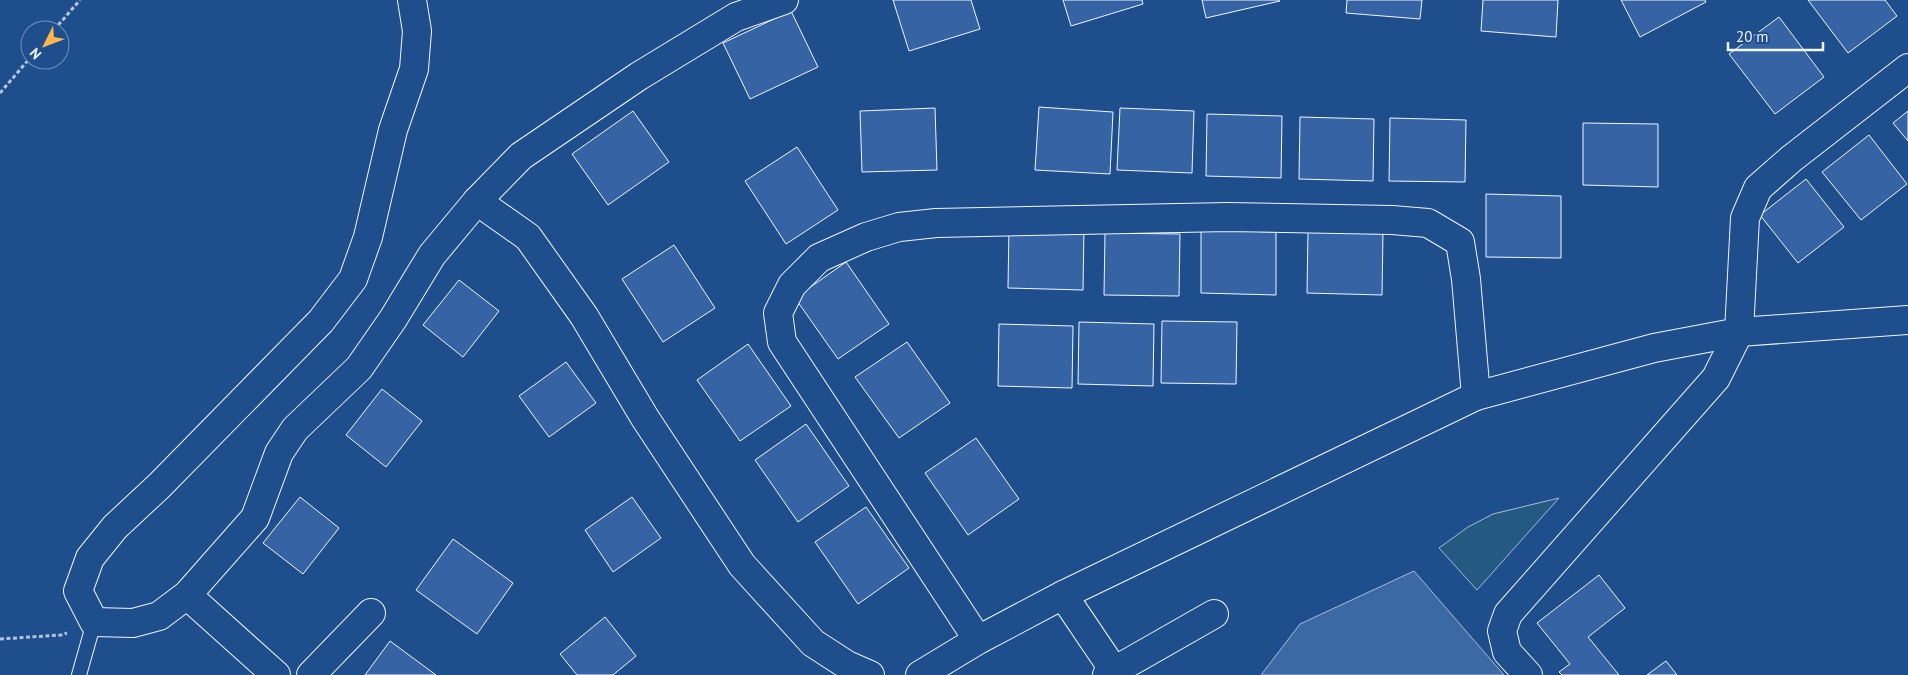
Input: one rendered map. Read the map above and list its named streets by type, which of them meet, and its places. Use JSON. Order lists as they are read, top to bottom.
{
  "scale_bar": "20 m",
  "north": "bottom left"
}
